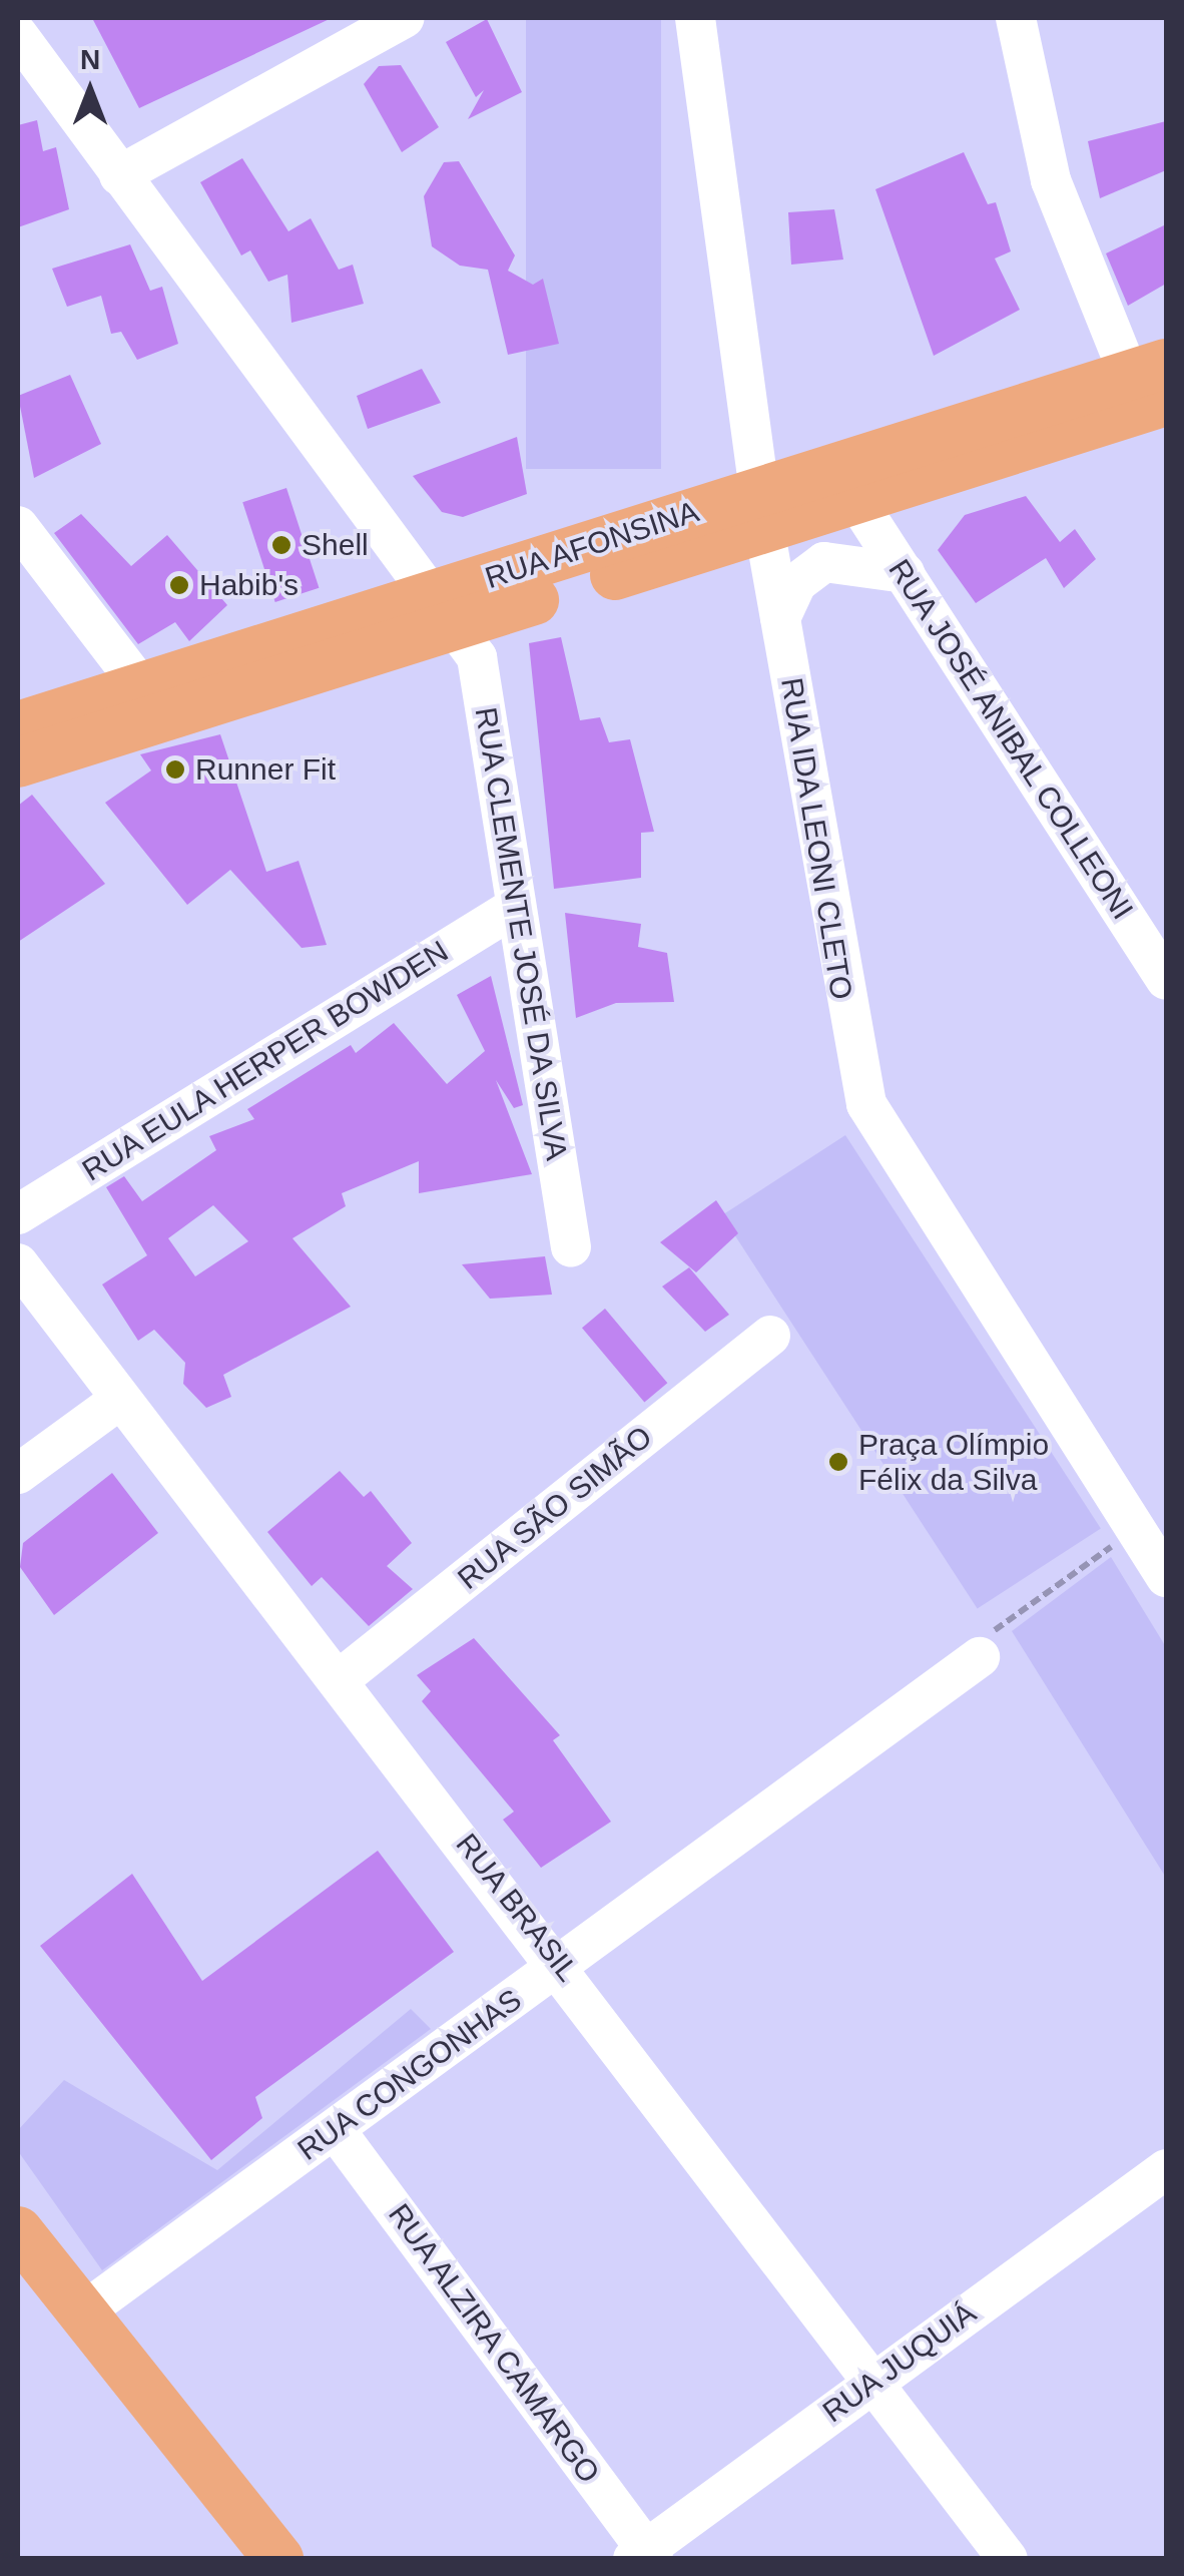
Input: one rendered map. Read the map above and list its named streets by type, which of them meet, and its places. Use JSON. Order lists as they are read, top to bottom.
{
  "streets": {
    "main road": ["RUA AFONSINA"],
    "street": [
      "RUA JOSÉ ANIBAL COLLEONI",
      "RUA IDA LEONI CLETO",
      "RUA CLEMENTE JOSÉ DA SILVA",
      "RUA EULA HERPER BOWDEN",
      "RUA SÃO SIMÃO",
      "RUA BRASIL",
      "RUA CONGONHAS",
      "RUA ALZIRA CAMARGO",
      "RUA JUQUIÁ"
    ]
  },
  "crossings": [
    ["RUA AFONSINA", "RUA JOSÉ ANIBAL COLLEONI"],
    ["RUA AFONSINA", "RUA IDA LEONI CLETO"],
    ["RUA AFONSINA", "RUA CLEMENTE JOSÉ DA SILVA"],
    ["RUA CLEMENTE JOSÉ DA SILVA", "RUA EULA HERPER BOWDEN"],
    ["RUA SÃO SIMÃO", "RUA BRASIL"],
    ["RUA BRASIL", "RUA CONGONHAS"],
    ["RUA BRASIL", "RUA JUQUIÁ"],
    ["RUA CONGONHAS", "RUA ALZIRA CAMARGO"],
    ["RUA ALZIRA CAMARGO", "RUA JUQUIÁ"]
  ],
  "places": [
    "Shell",
    "Habib's",
    "Runner Fit",
    "Praça Olímpio Félix da Silva"
  ],
  "north": "top"
}
